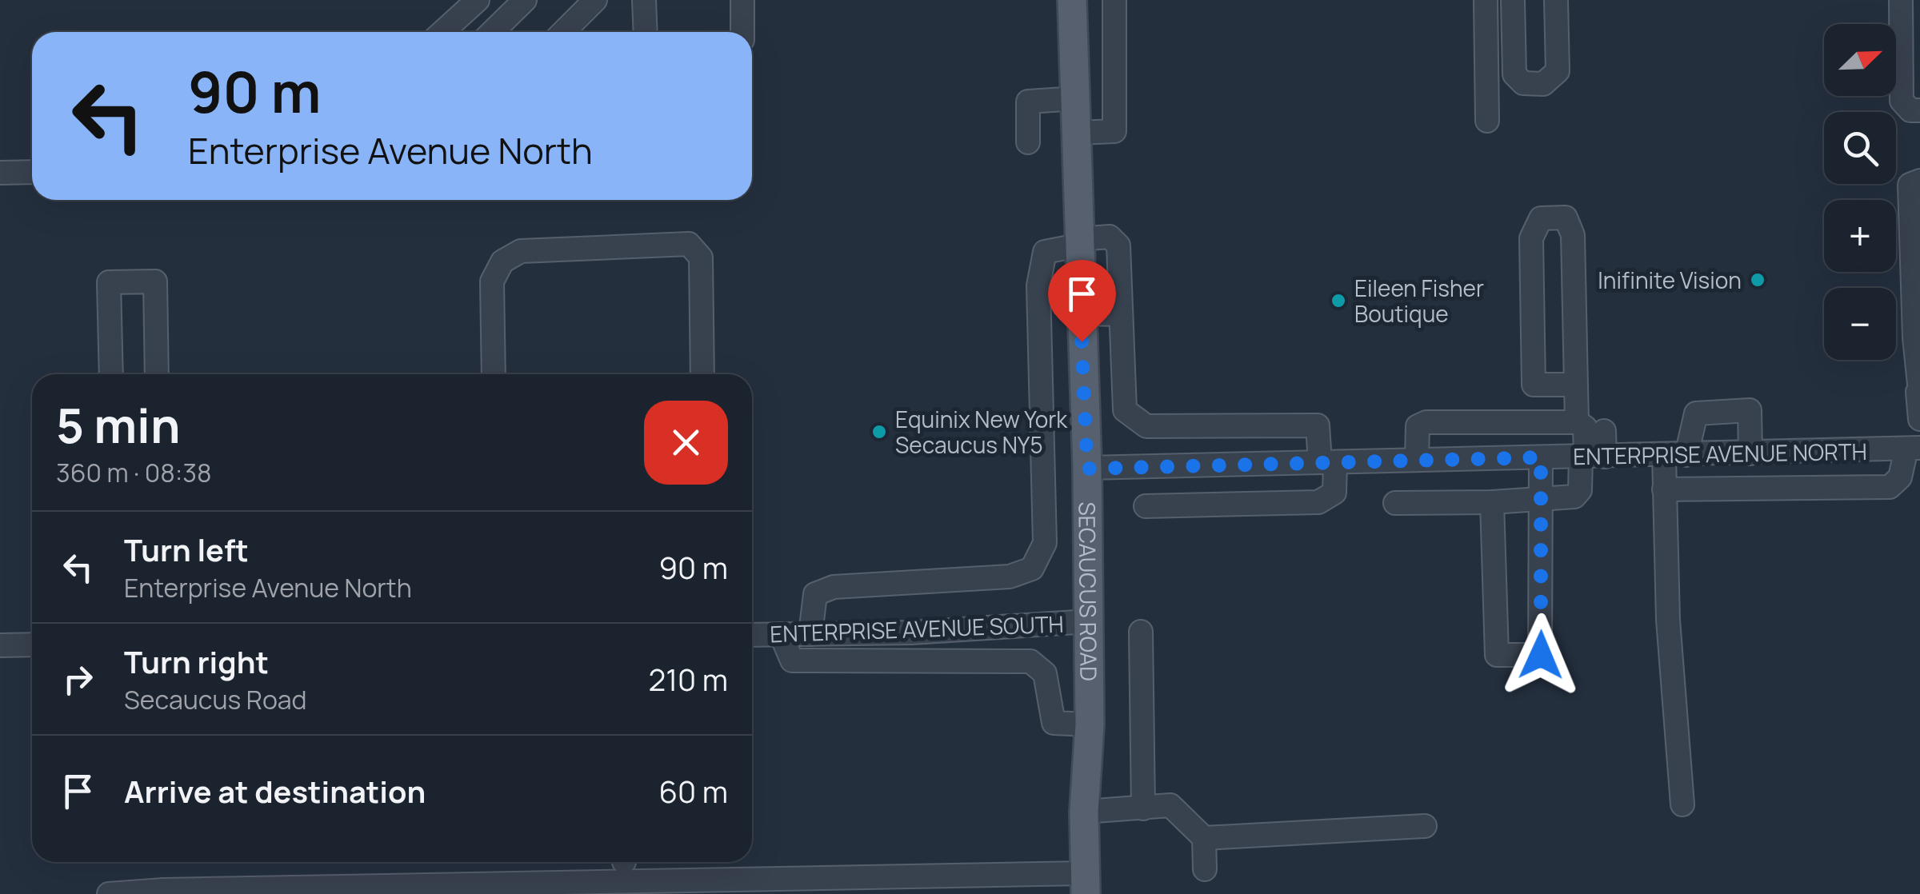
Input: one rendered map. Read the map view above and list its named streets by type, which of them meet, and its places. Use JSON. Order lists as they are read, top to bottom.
{
  "streets": {
    "main road": ["SECAUCUS ROAD"],
    "street": ["ENTERPRISE AVENUE NORTH", "ENTERPRISE AVENUE SOUTH"]
  },
  "crossings": [
    ["ENTERPRISE AVENUE NORTH", "SECAUCUS ROAD"],
    ["SECAUCUS ROAD", "ENTERPRISE AVENUE SOUTH"]
  ],
  "places": ["Inifinite Vision", "Eileen Fisher Boutique", "Equinix New York Secaucus NY5"],
  "north": "top right",
  "page": {
    "map_buttons": ["+", "−"],
    "turn": ["90 m", "Enterprise Avenue North"],
    "heading": ["5 min", "360 m · 08:38"],
    "list": [
      {
        "name": "Turn left",
        "note": "Enterprise Avenue North",
        "value": "90 m"
      },
      {
        "name": "Turn right",
        "note": "Secaucus Road",
        "value": "210 m"
      },
      {
        "name": "Arrive at destination",
        "value": "60 m"
      }
    ]
  }
}
